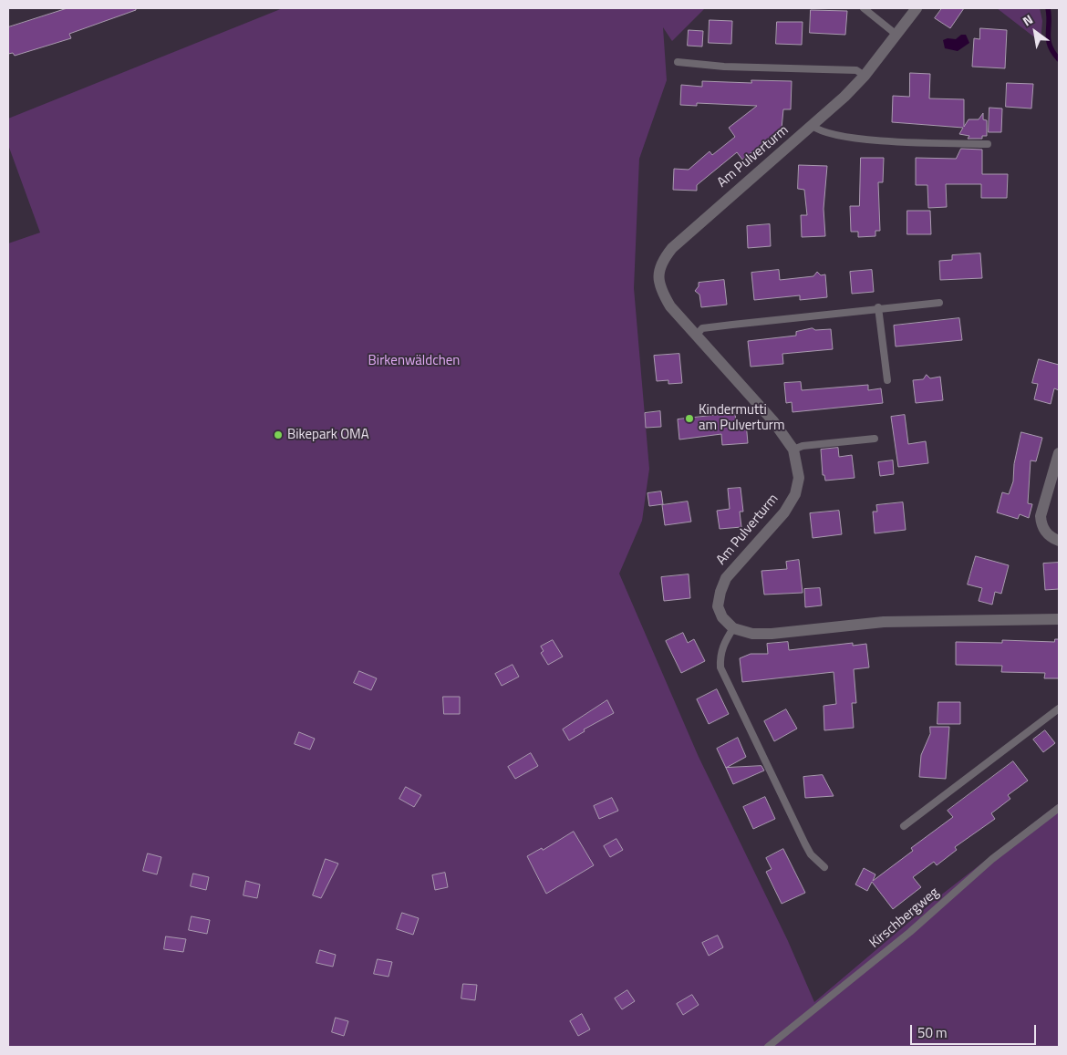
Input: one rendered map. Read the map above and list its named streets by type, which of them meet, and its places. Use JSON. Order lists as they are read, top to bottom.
{
  "streets": {
    "street": ["Am Pulverturm"],
    "lane": ["Kirschbergweg"]
  },
  "parks": ["Birkenwäldchen"],
  "places": ["Kindermutti am Pulverturm", "Bikepark OMA"],
  "scale_bar": "50 m",
  "north": "top left"
}
